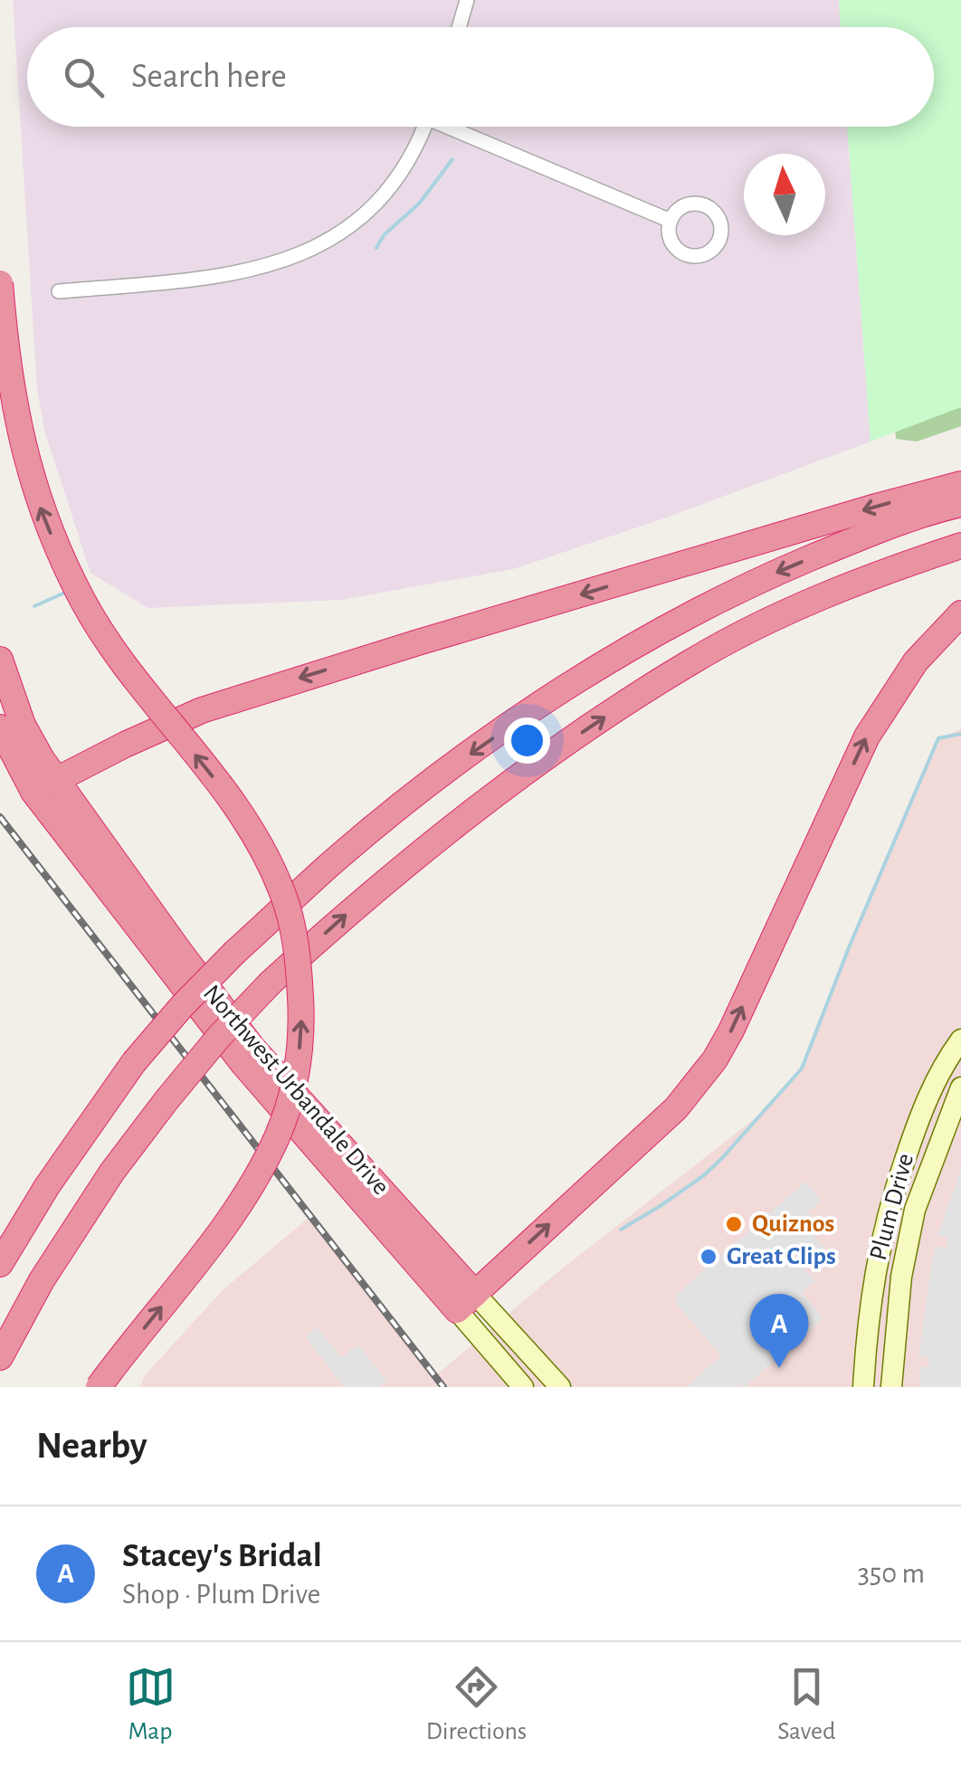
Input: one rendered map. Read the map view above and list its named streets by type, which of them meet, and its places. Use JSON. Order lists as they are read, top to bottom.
{
  "streets": {
    "highway": ["Northwest Urbandale Drive"],
    "street": ["Plum Drive"]
  },
  "places": ["Quiznos", "Great Clips"],
  "north": "top",
  "page": {
    "search": "Search here",
    "pins": "A",
    "heading": "Nearby",
    "list": [
      {
        "mark": "A",
        "name": "Stacey's Bridal",
        "note": "Shop · Plum Drive",
        "value": "350 m"
      }
    ],
    "nav": ["Map", "Directions", "Saved"]
  }
}
